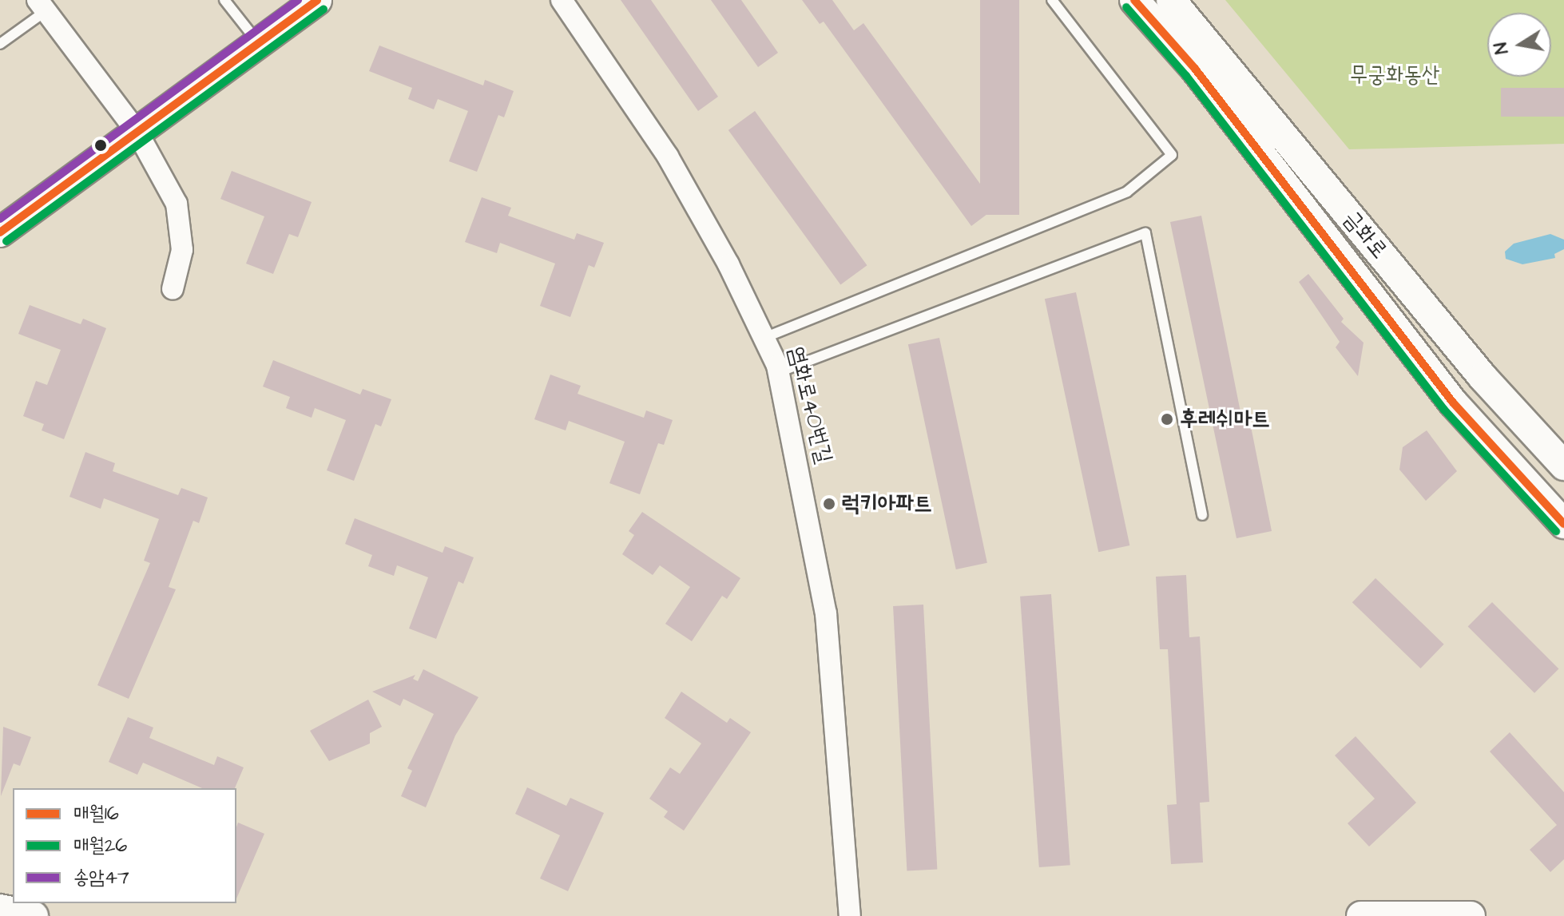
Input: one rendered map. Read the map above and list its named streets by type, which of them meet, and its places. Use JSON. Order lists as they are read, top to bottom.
{
  "streets": {
    "main road": ["금화로"],
    "street": ["염화로40번길"]
  },
  "parks": ["무궁화동산"],
  "places": ["후레쉬마트", "럭키아파트"],
  "lines": ["transit line 매월16", "transit line 송암47", "transit line 매월26"],
  "legend": ["매월16", "매월26", "송암47"],
  "north": "left"
}
